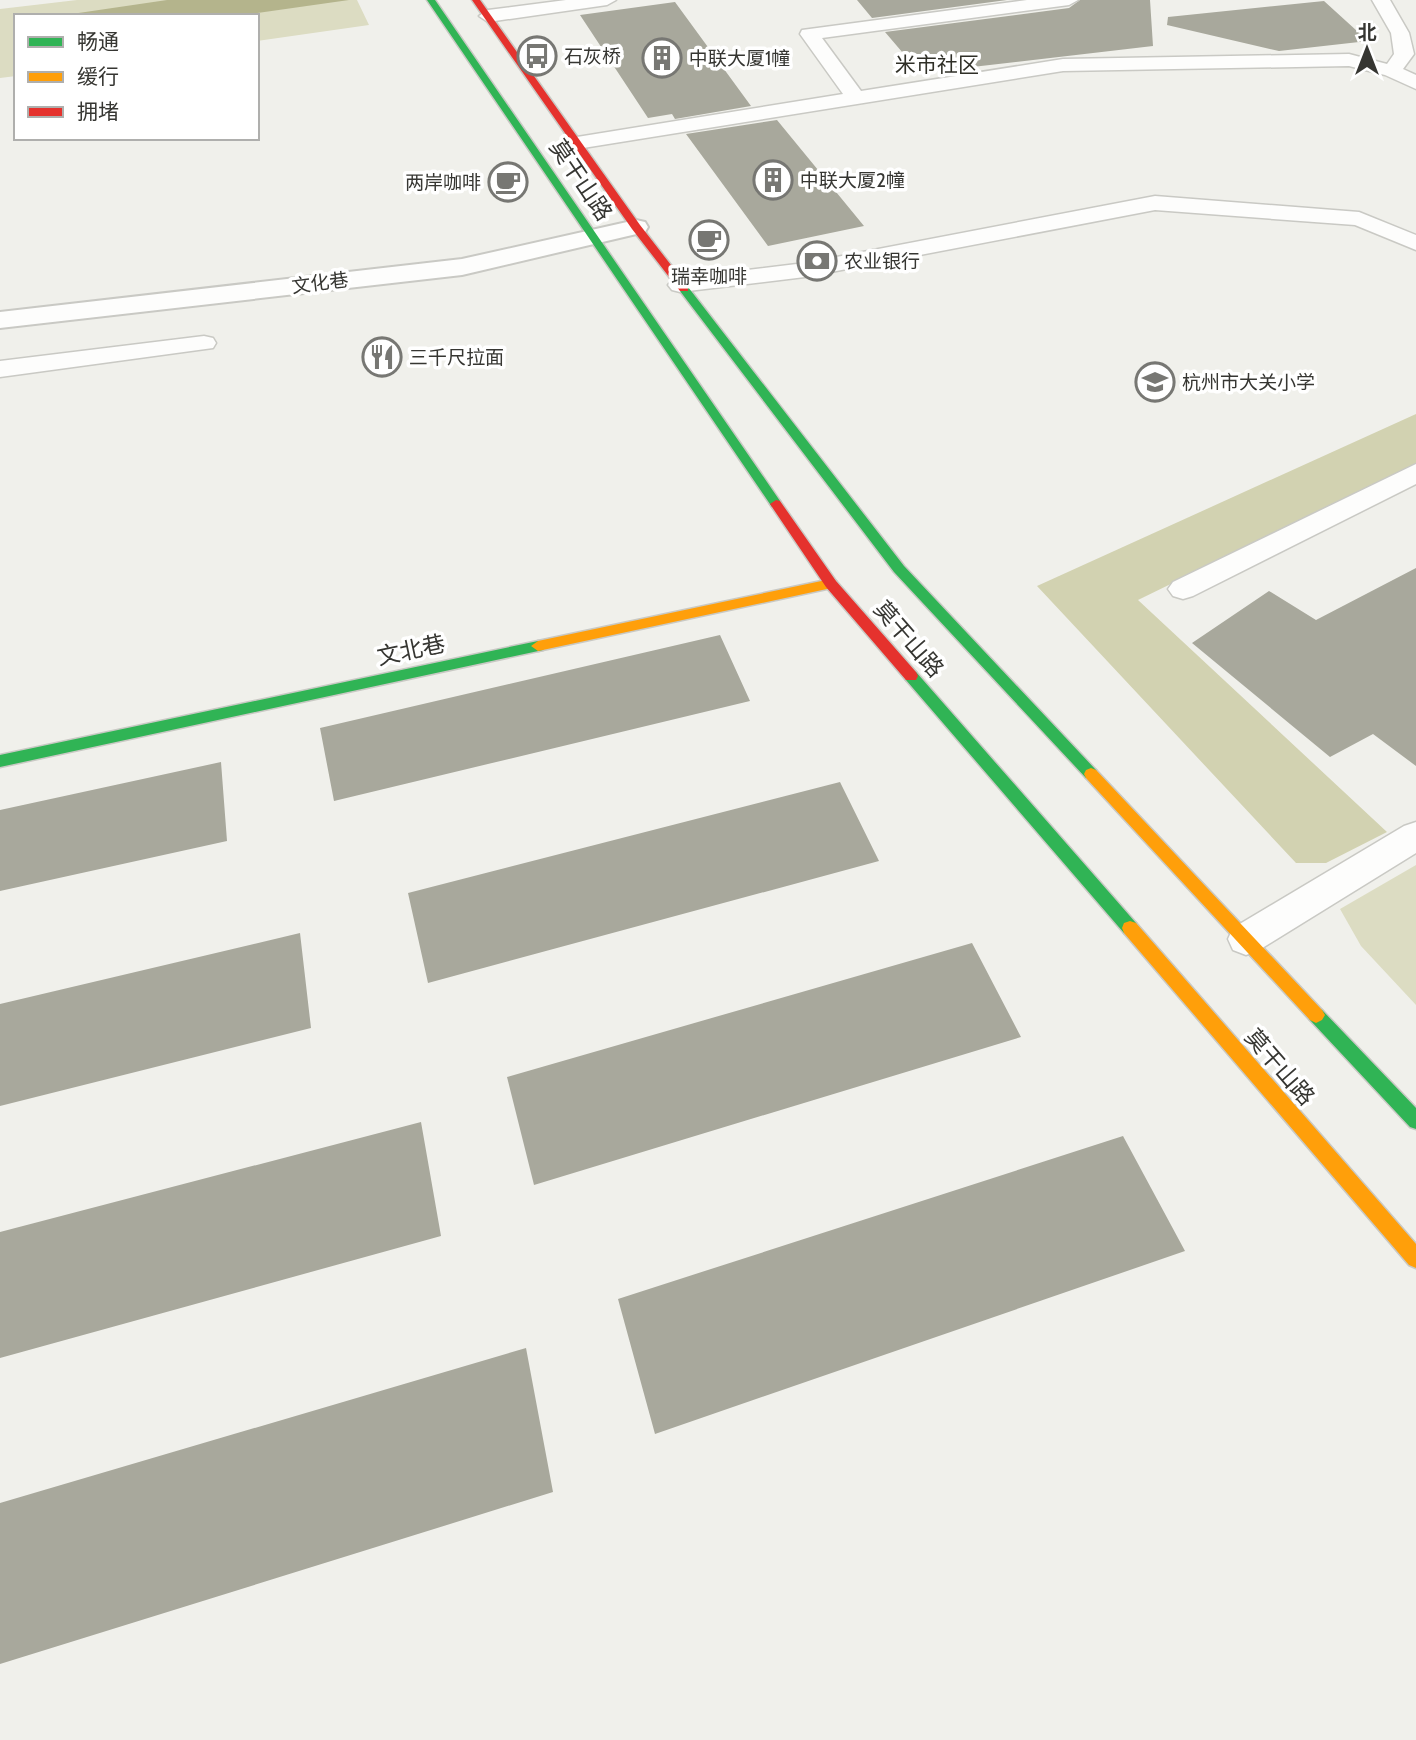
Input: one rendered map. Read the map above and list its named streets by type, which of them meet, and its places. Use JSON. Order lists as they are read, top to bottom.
{
  "streets": {
    "main road": ["莫干山路", "文北巷"],
    "street": ["文化巷"]
  },
  "crossings": [
    ["莫干山路", "文化巷"],
    ["莫干山路", "文北巷"]
  ],
  "districts": ["米市社区"],
  "places": {
    "bus stop": ["石灰桥"],
    "building": ["中联大厦1幢", "中联大厦2幢"],
    "cafe": ["两岸咖啡", "瑞幸咖啡"],
    "bank": ["农业银行"],
    "restaurant": ["三千尺拉面"],
    "school or university": ["杭州市大关小学"]
  },
  "legend": ["畅通", "缓行", "拥堵"],
  "north": "top"
}
